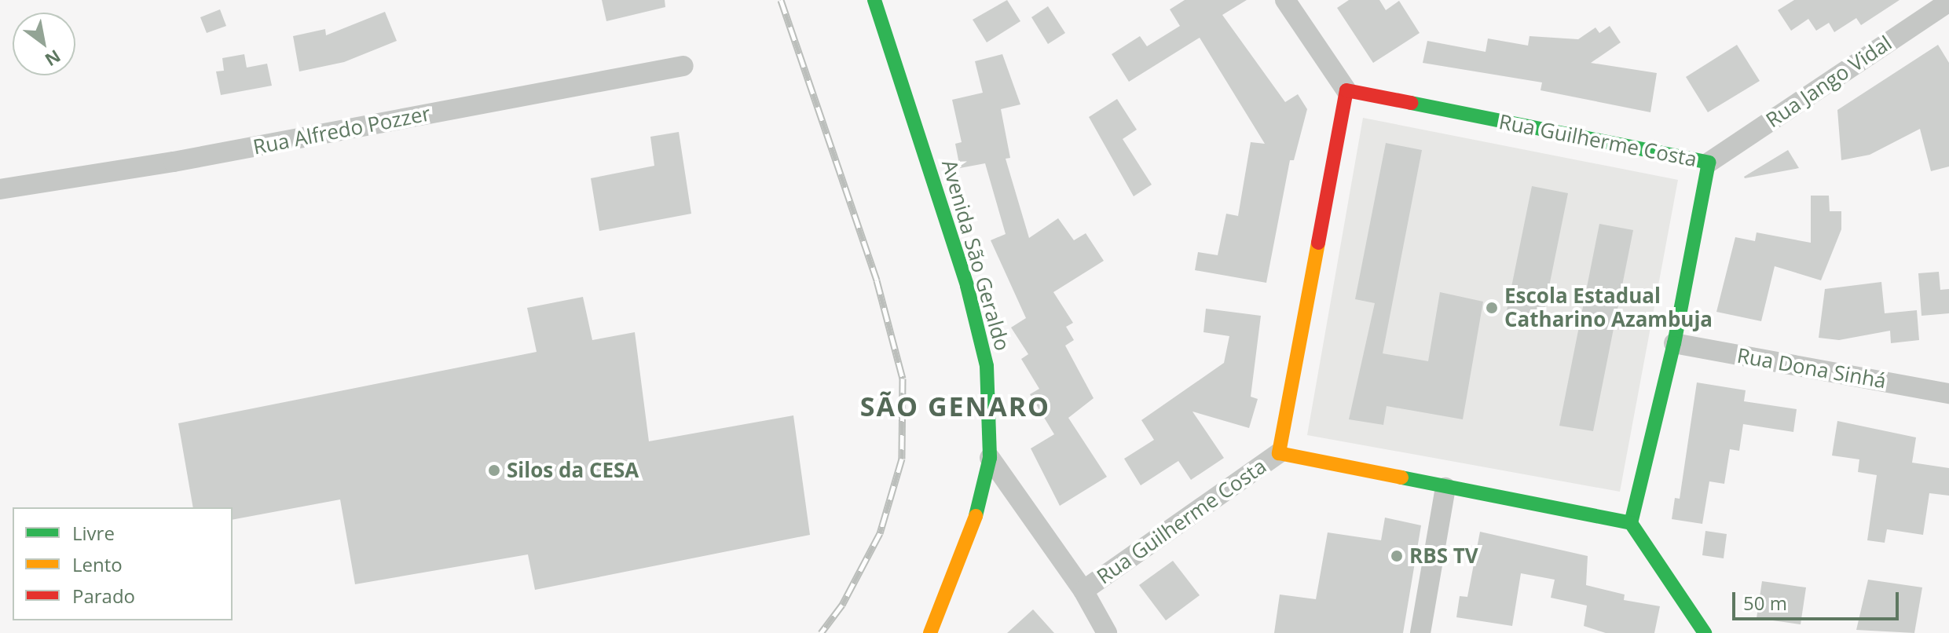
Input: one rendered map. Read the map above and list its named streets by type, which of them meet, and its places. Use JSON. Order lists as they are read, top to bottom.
{
  "streets": {
    "street": [
      "Rua Jango Vidal",
      "Rua Alfredo Pozzer",
      "Rua Guilherme Costa",
      "Avenida São Geraldo",
      "Rua Dona Sinhá"
    ]
  },
  "crossings": [
    ["Rua Jango Vidal", "Rua Guilherme Costa"],
    ["Rua Guilherme Costa", "Rua Dona Sinhá"]
  ],
  "districts": ["SÃO GENARO"],
  "places": ["Escola Estadual Catharino Azambuja", "Silos da CESA", "RBS TV"],
  "legend": ["Livre", "Lento", "Parado"],
  "scale_bar": "50 m",
  "north": "bottom right"
}
